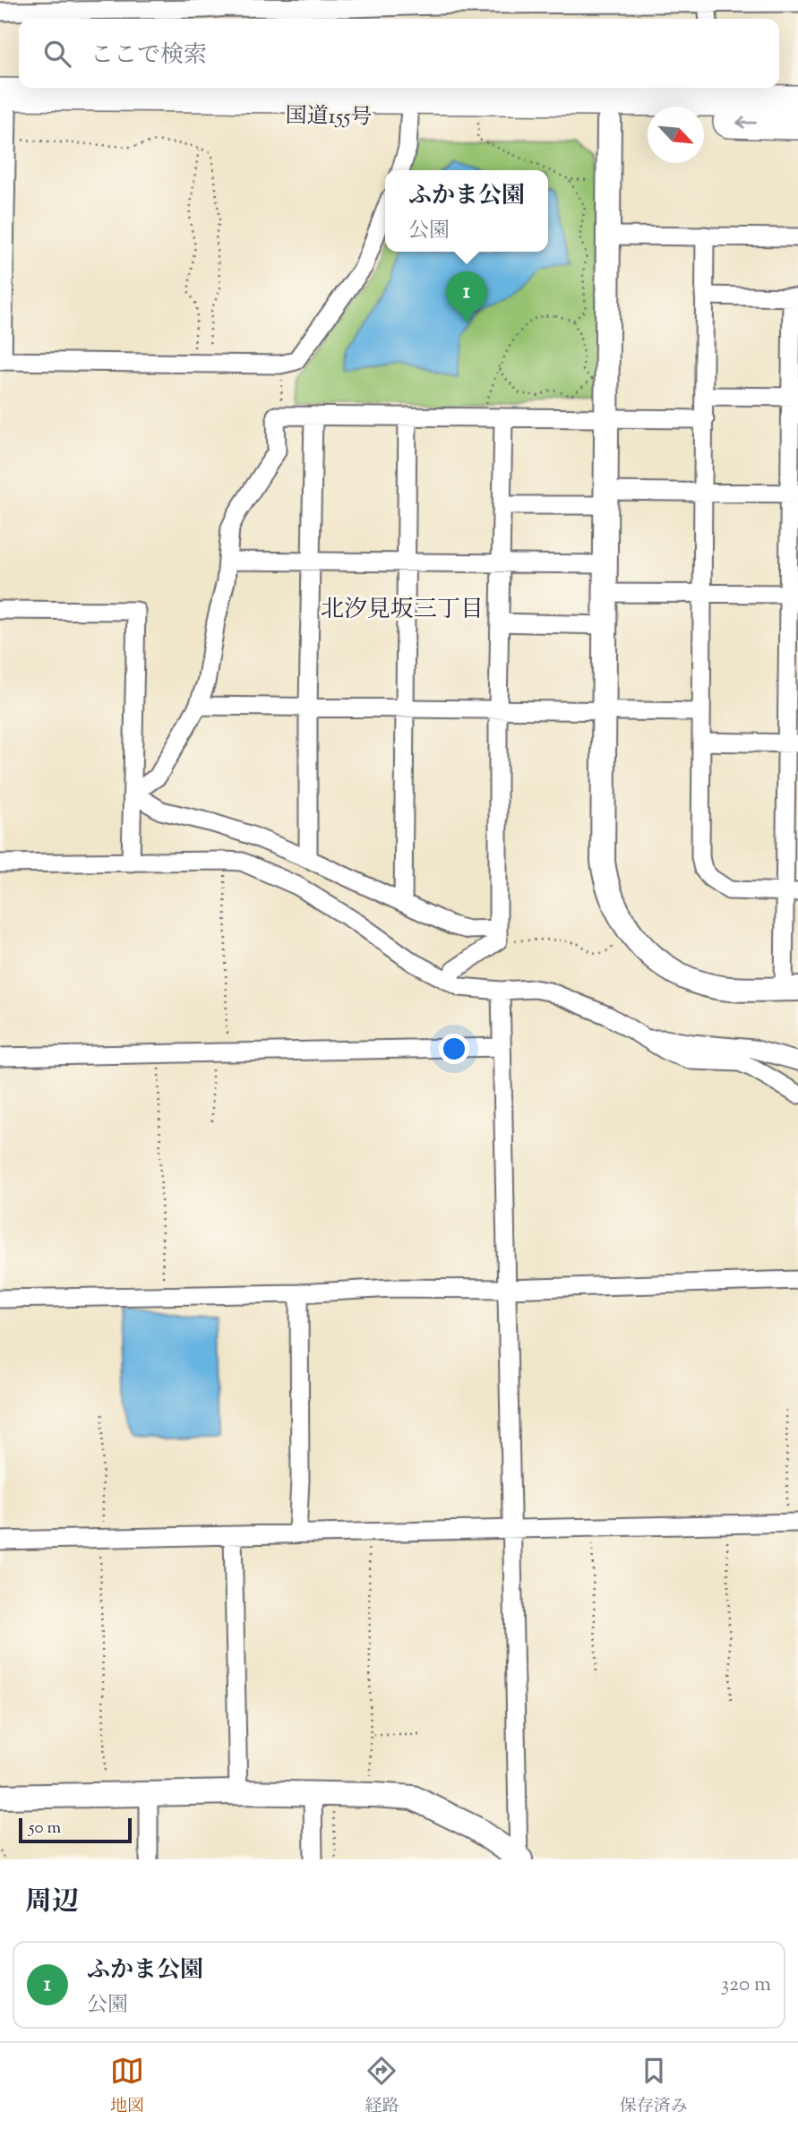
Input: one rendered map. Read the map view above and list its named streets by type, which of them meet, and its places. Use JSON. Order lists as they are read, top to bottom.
{
  "streets": {
    "highway": ["国道155号"]
  },
  "districts": ["北汐見坂三丁目"],
  "scale_bar": "50 m",
  "north": "bottom right",
  "page": {
    "search": "ここで検索",
    "popup": ["ふかま公園", "公園"],
    "pins": "1",
    "scale": "50 m",
    "heading": "周辺",
    "list": [
      {
        "mark": "1",
        "name": "ふかま公園",
        "note": "公園",
        "value": "320 m"
      }
    ],
    "nav": ["地図", "経路", "保存済み"]
  }
}
